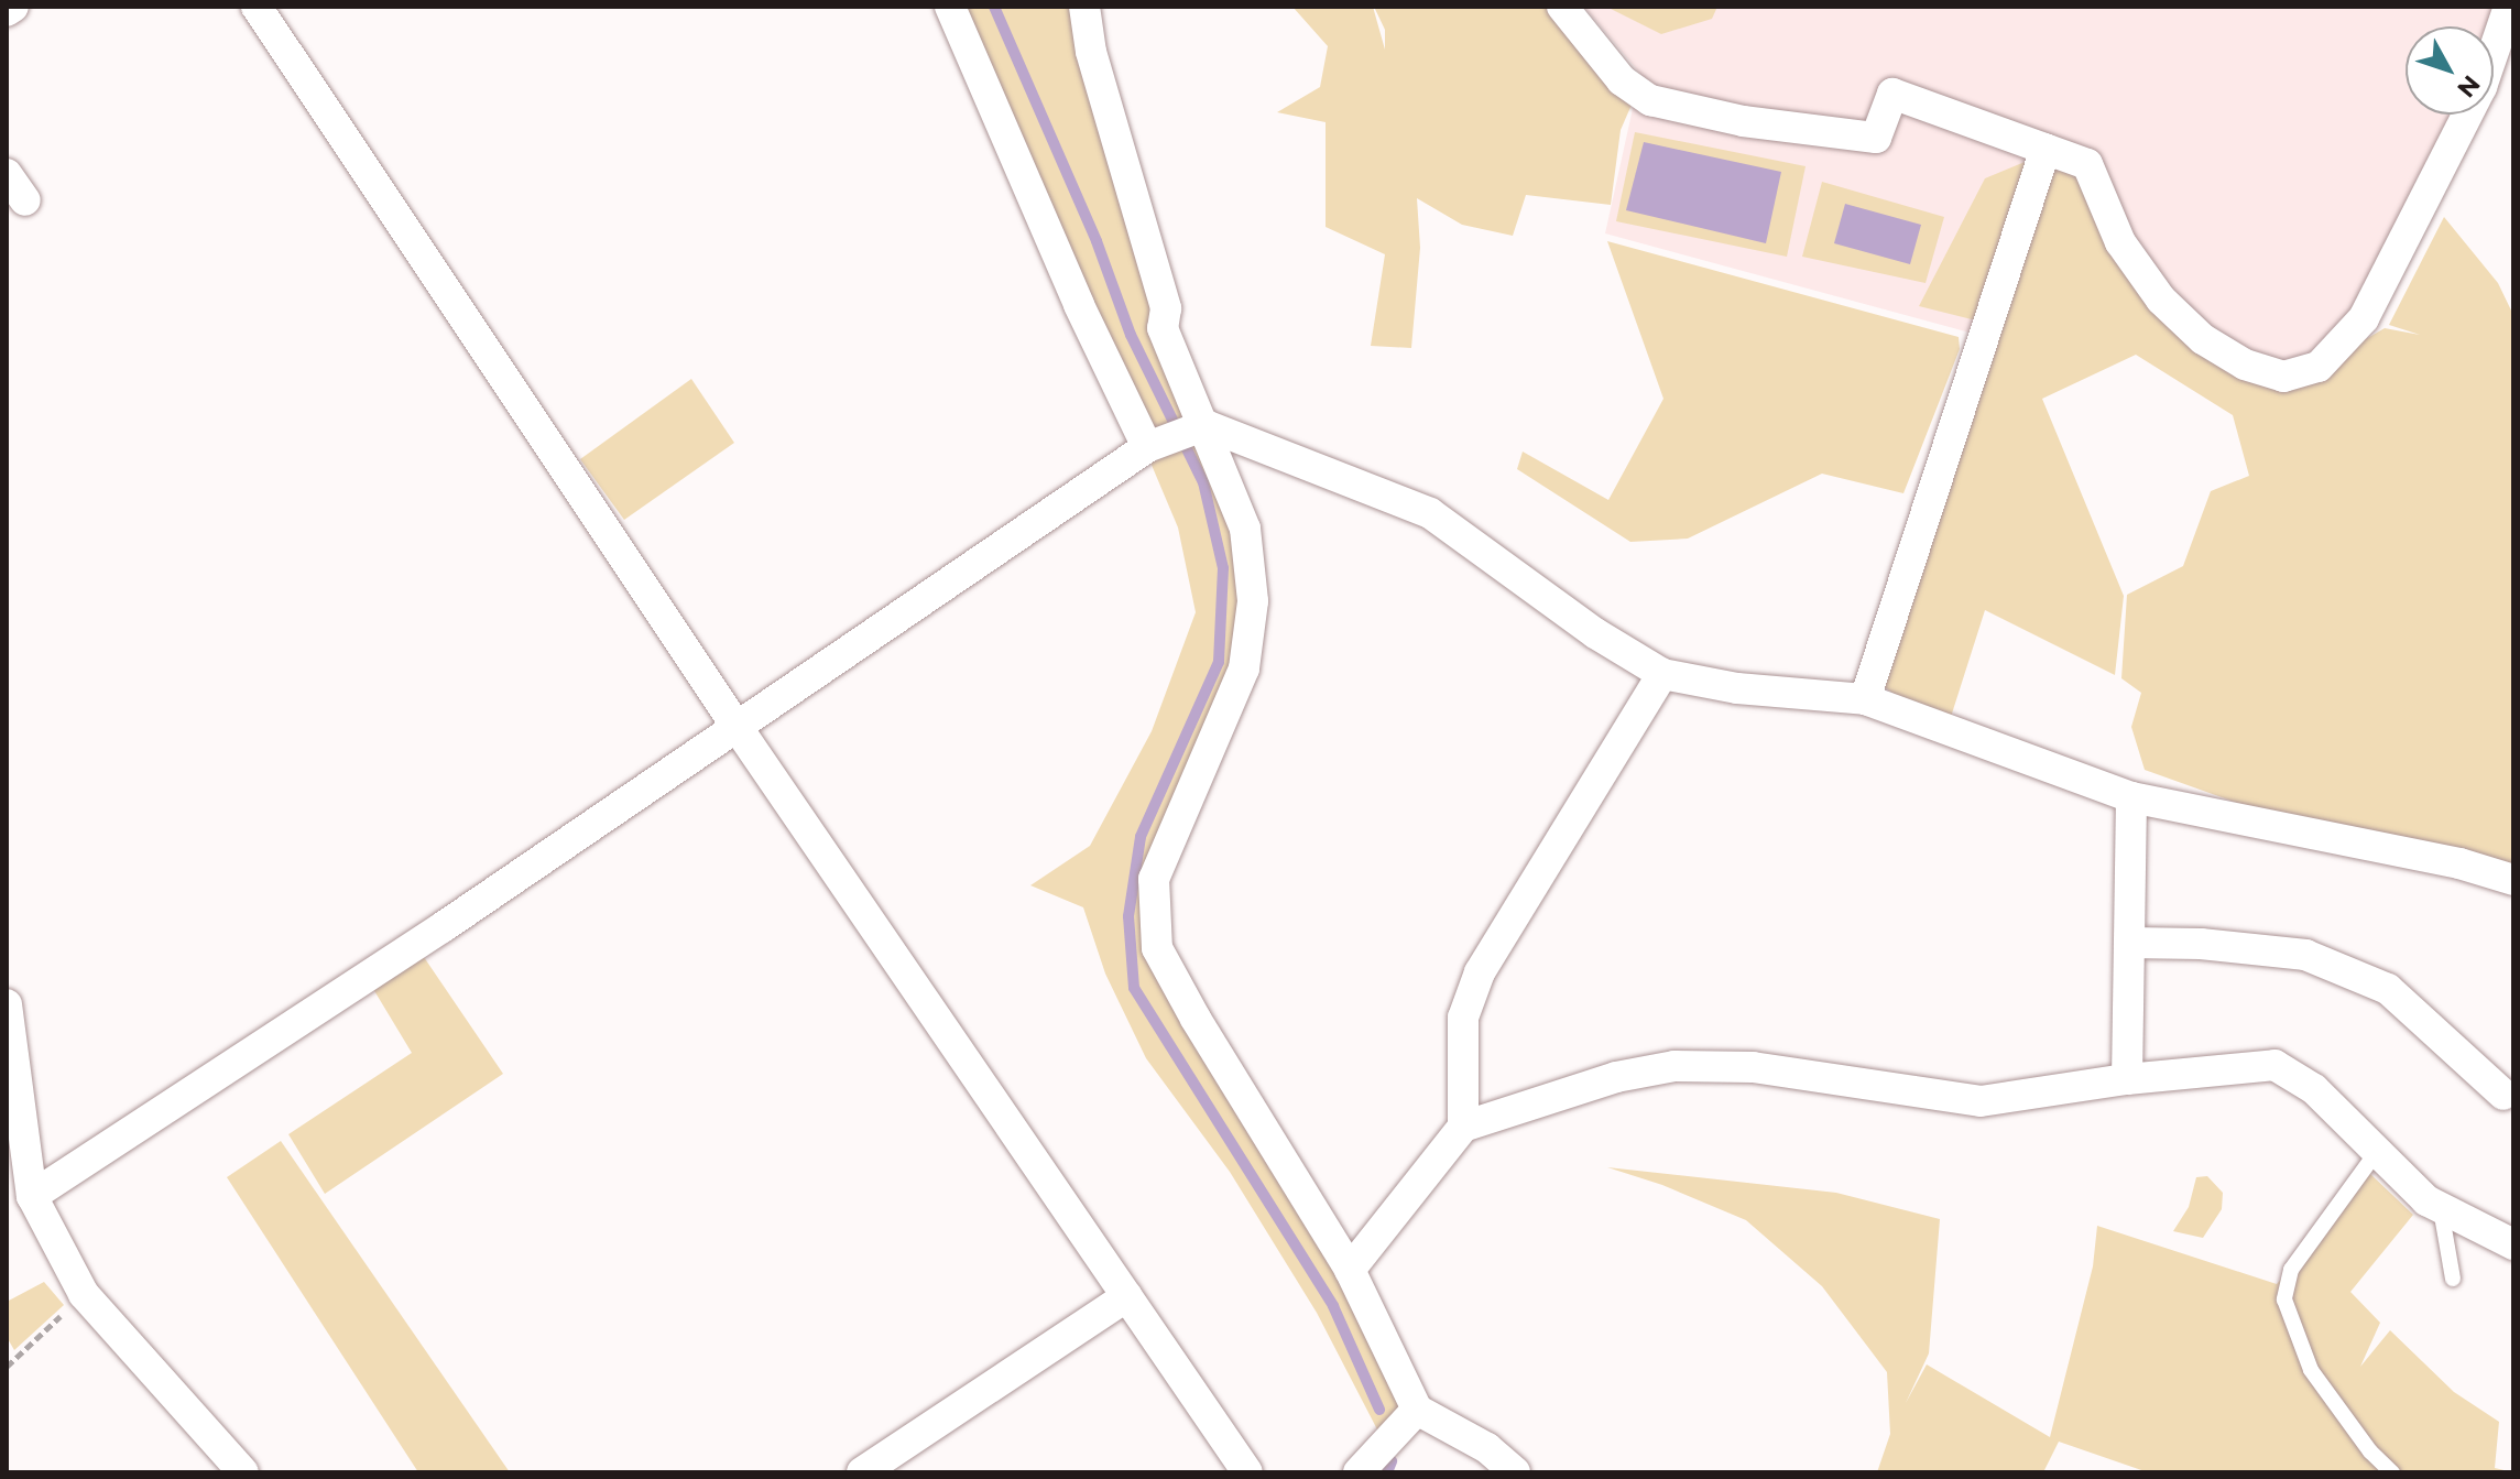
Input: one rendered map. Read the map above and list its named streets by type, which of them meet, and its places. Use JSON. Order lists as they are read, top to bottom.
{
  "north": "bottom right"
}
